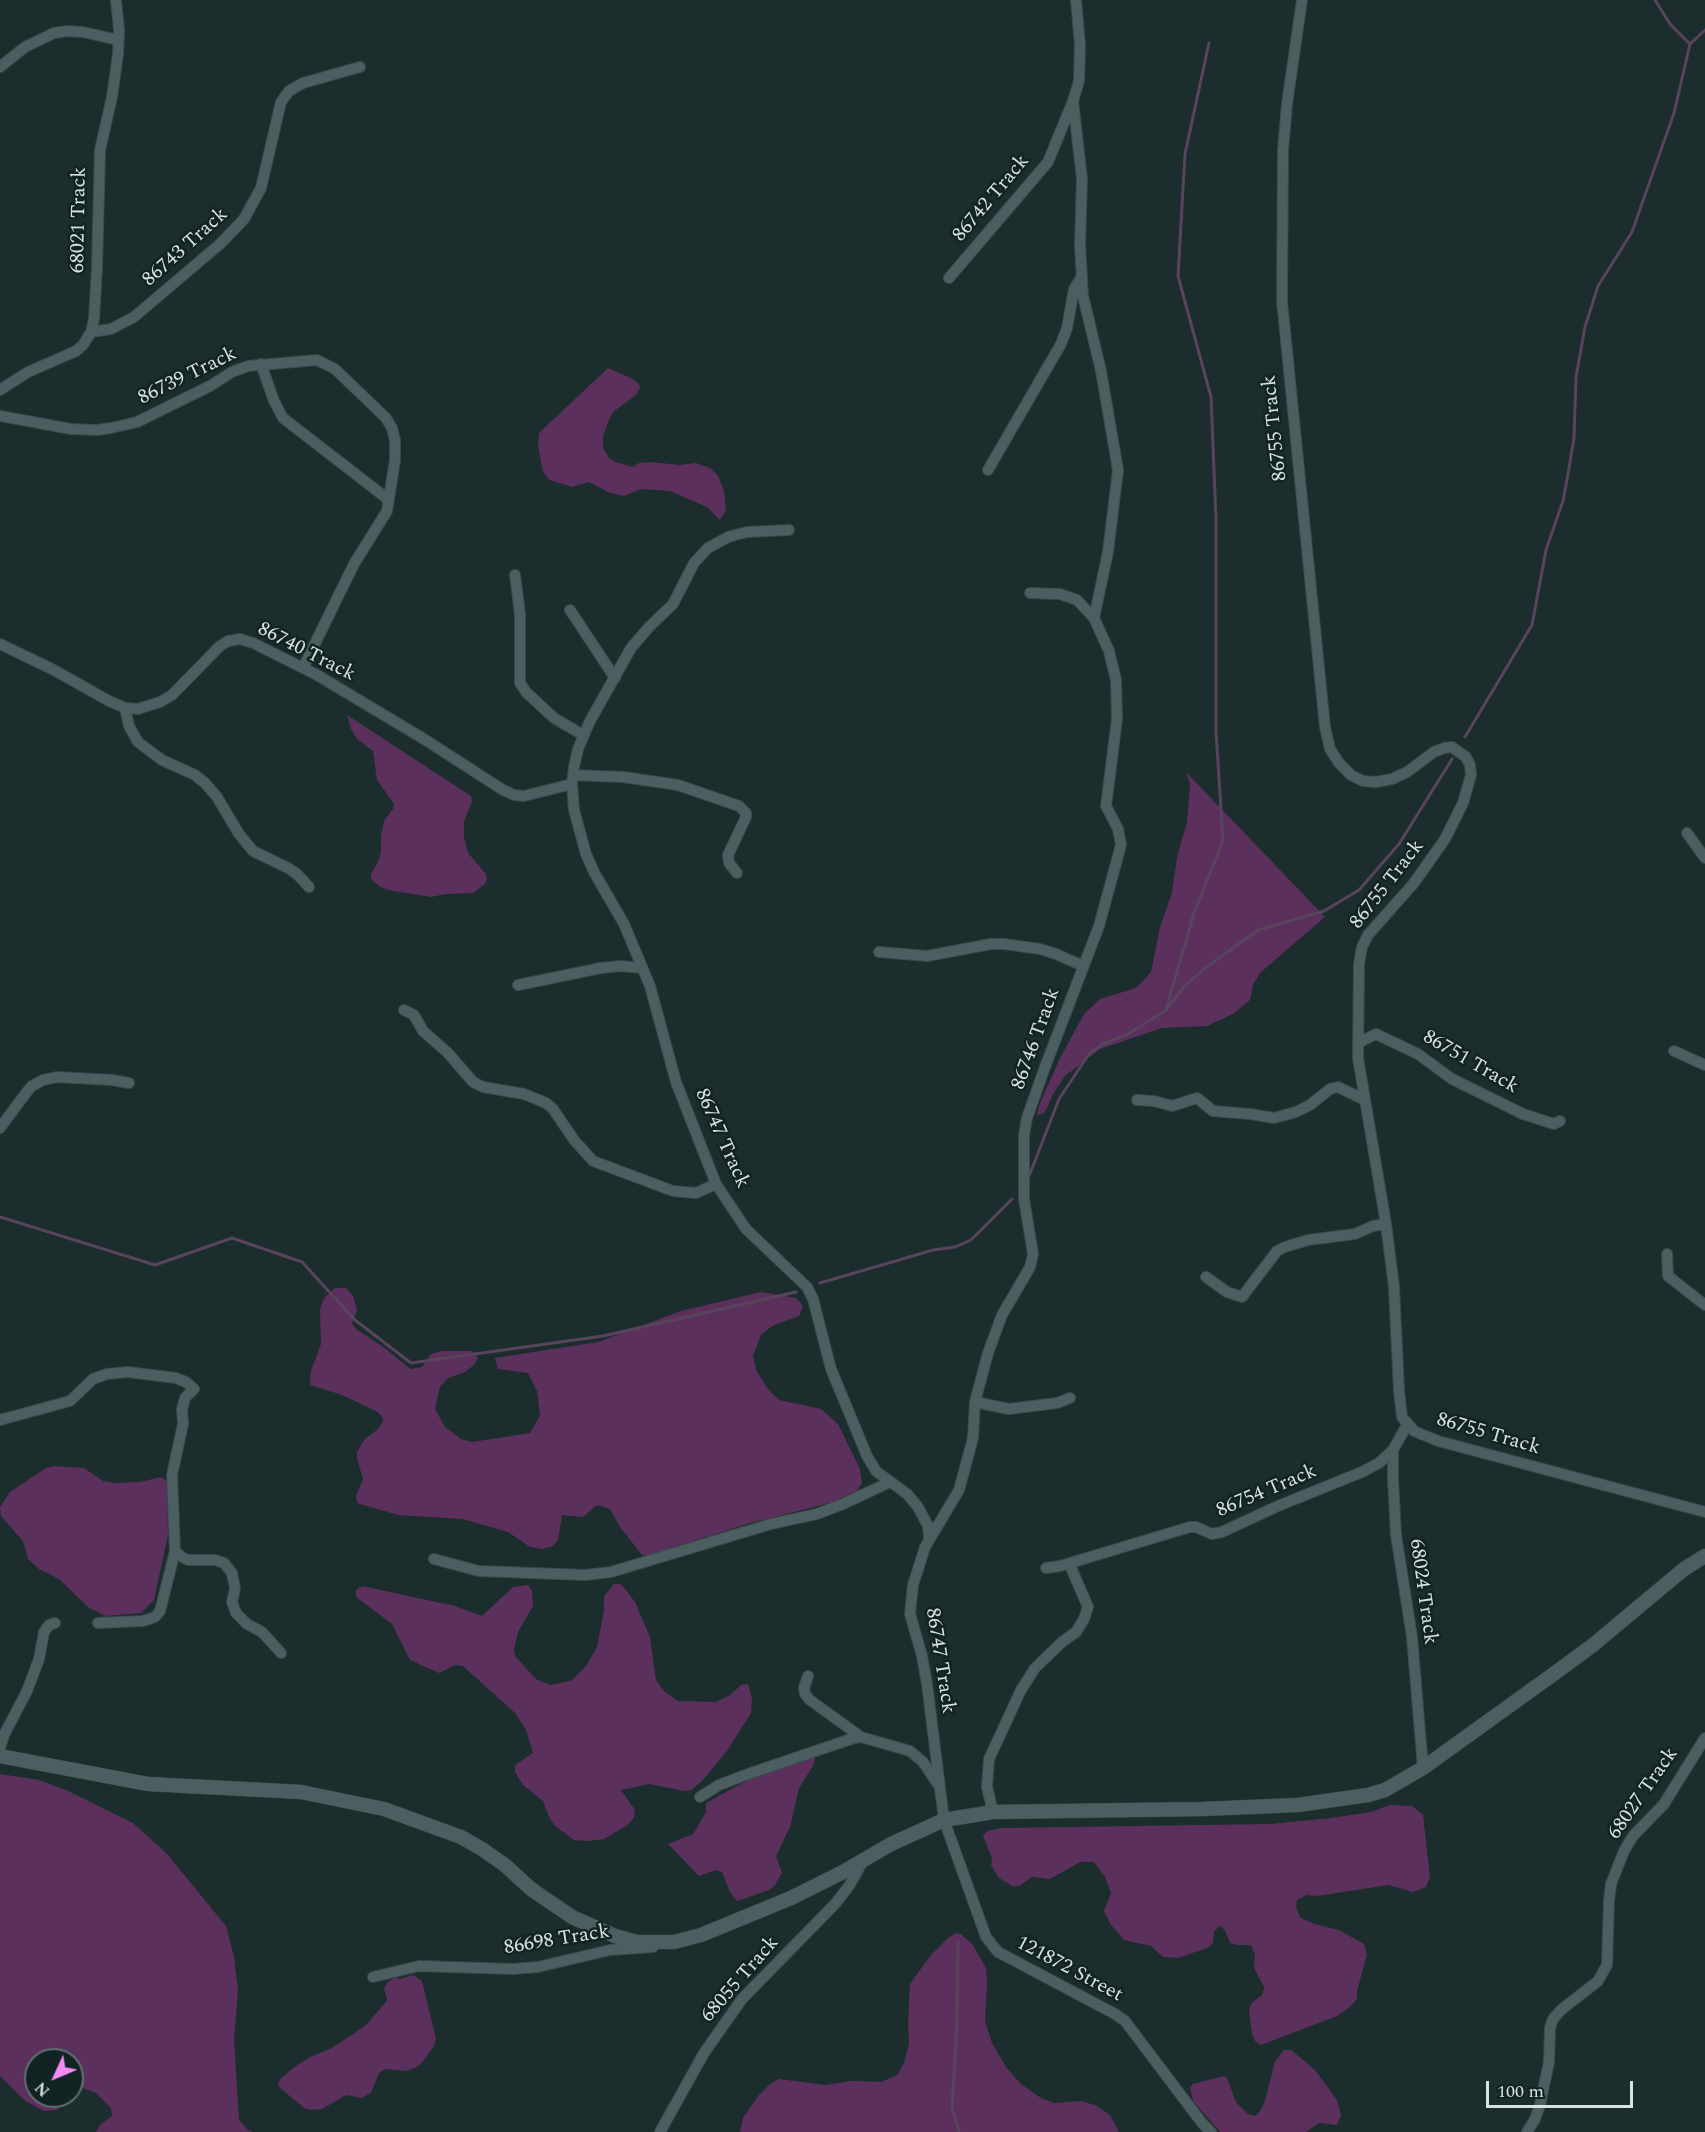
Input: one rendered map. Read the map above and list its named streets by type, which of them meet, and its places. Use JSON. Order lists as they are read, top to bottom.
{
  "streets": {
    "street": [
      "86742 Track",
      "68021 Track",
      "86743 Track",
      "86739 Track",
      "86755 Track",
      "86740 Track",
      "86746 Track",
      "86751 Track",
      "86747 Track",
      "86754 Track",
      "68024 Track",
      "68027 Track",
      "86698 Track",
      "121872 Street",
      "68055 Track"
    ]
  },
  "crossings": [
    ["68021 Track", "86743 Track"],
    ["86739 Track", "86740 Track"],
    ["86755 Track", "86751 Track"],
    ["86740 Track", "86747 Track"],
    ["86746 Track", "86747 Track"],
    ["86747 Track", "121872 Street"],
    ["86754 Track", "68024 Track"]
  ],
  "scale_bar": "100 m",
  "north": "bottom left"
}
